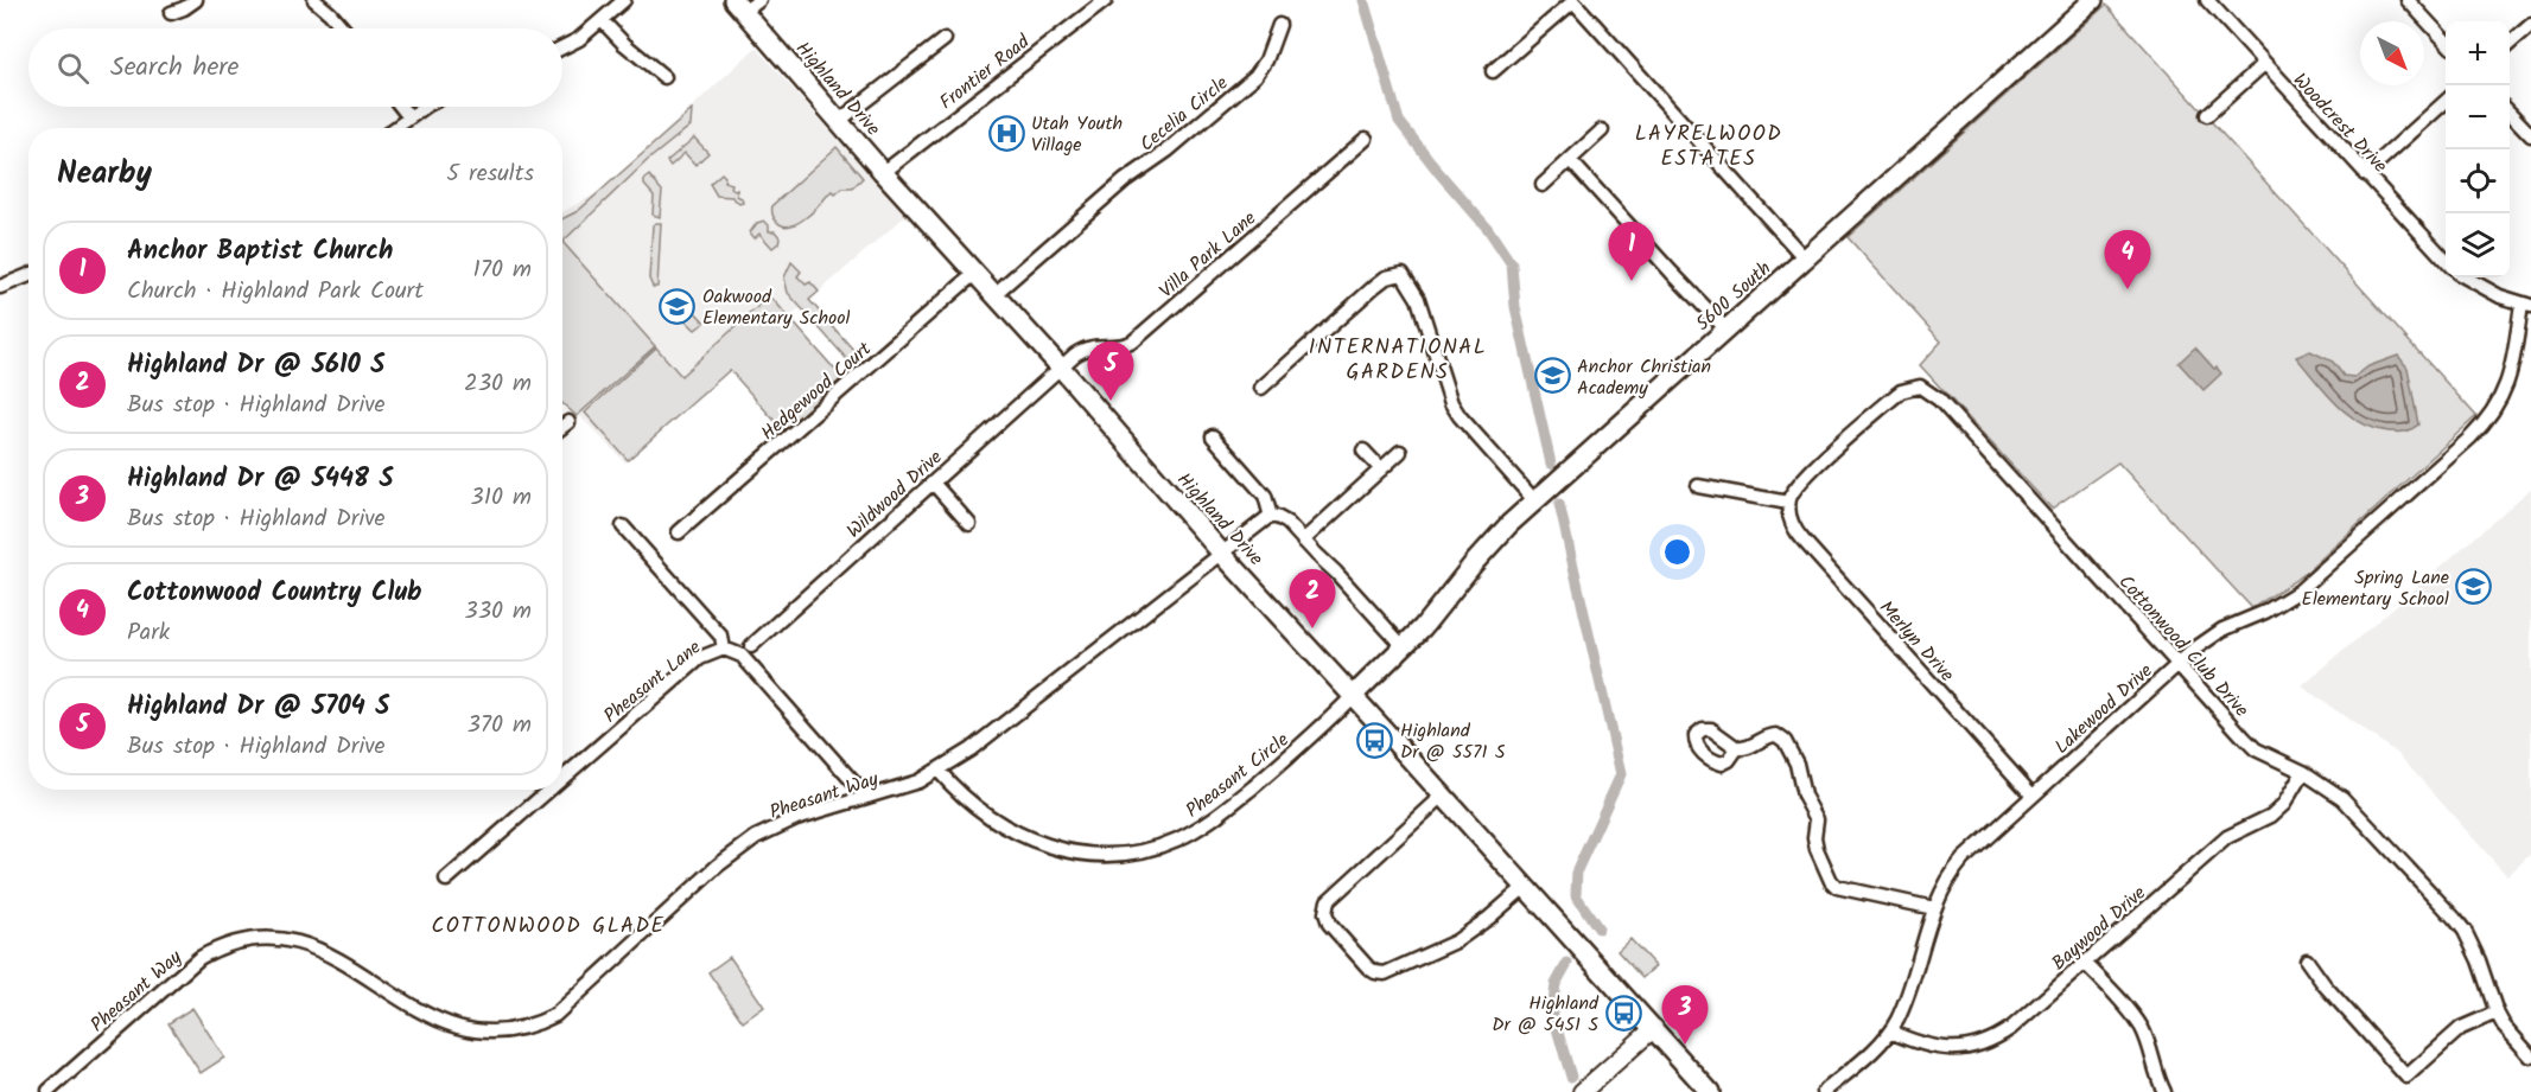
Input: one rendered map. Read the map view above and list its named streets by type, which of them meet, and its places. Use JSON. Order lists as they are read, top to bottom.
{
  "streets": {
    "main road": ["Highland Drive", "5600 South"],
    "street": [
      "Frontier Road",
      "Cecelia Circle",
      "Woodcrest Drive",
      "Villa Park Lane",
      "Hedgewood Court",
      "Wildwood Drive",
      "Merlyn Drive",
      "Cottonwood Club Drive",
      "Pheasant Lane",
      "Lakewood Drive",
      "Pheasant Circle",
      "Pheasant Way",
      "Baywood Drive"
    ]
  },
  "crossings": [
    ["Frontier Road", "Highland Drive"],
    ["Highland Drive", "Cecelia Circle"],
    ["Highland Drive", "Villa Park Lane"],
    ["Highland Drive", "5600 South"],
    ["Highland Drive", "Hedgewood Court"],
    ["Highland Drive", "Wildwood Drive"],
    ["Highland Drive", "Pheasant Circle"],
    ["Highland Drive", "Pheasant Way"],
    ["Villa Park Lane", "Wildwood Drive"],
    ["5600 South", "Pheasant Circle"],
    ["Merlyn Drive", "Cottonwood Club Drive"],
    ["Merlyn Drive", "Lakewood Drive"],
    ["Cottonwood Club Drive", "Lakewood Drive"],
    ["Cottonwood Club Drive", "Baywood Drive"],
    ["Pheasant Lane", "Pheasant Way"],
    ["Lakewood Drive", "Baywood Drive"],
    ["Pheasant Circle", "Pheasant Way"]
  ],
  "districts": ["LAYRELWOOD ESTATES", "INTERNATIONAL GARDENS", "COTTONWOOD GLADE"],
  "places": {
    "hospital": ["Utah Youth Village"],
    "school or university": ["Oakwood Elementary School", "Anchor Christian Academy", "Spring Lane Elementary School"],
    "bus stop": ["Highland Dr @ 5571 S", "Highland Dr @ 5451 S"]
  },
  "north": "bottom right",
  "page": {
    "map_buttons": ["+", "−"],
    "search": "Search here",
    "heading": ["Nearby", "5 results"],
    "list": [
      {
        "mark": "1",
        "name": "Anchor Baptist Church",
        "note": "Church · Highland Park Court",
        "value": "170 m"
      },
      {
        "mark": "2",
        "name": "Highland Dr @ 5610 S",
        "note": "Bus stop · Highland Drive",
        "value": "230 m"
      },
      {
        "mark": "3",
        "name": "Highland Dr @ 5448 S",
        "note": "Bus stop · Highland Drive",
        "value": "310 m"
      },
      {
        "mark": "4",
        "name": "Cottonwood Country Club",
        "note": "Park",
        "value": "330 m"
      },
      {
        "mark": "5",
        "name": "Highland Dr @ 5704 S",
        "note": "Bus stop · Highland Drive",
        "value": "370 m"
      }
    ],
    "pins": [
      "1",
      "4",
      "5",
      "2",
      "3"
    ]
  }
}
